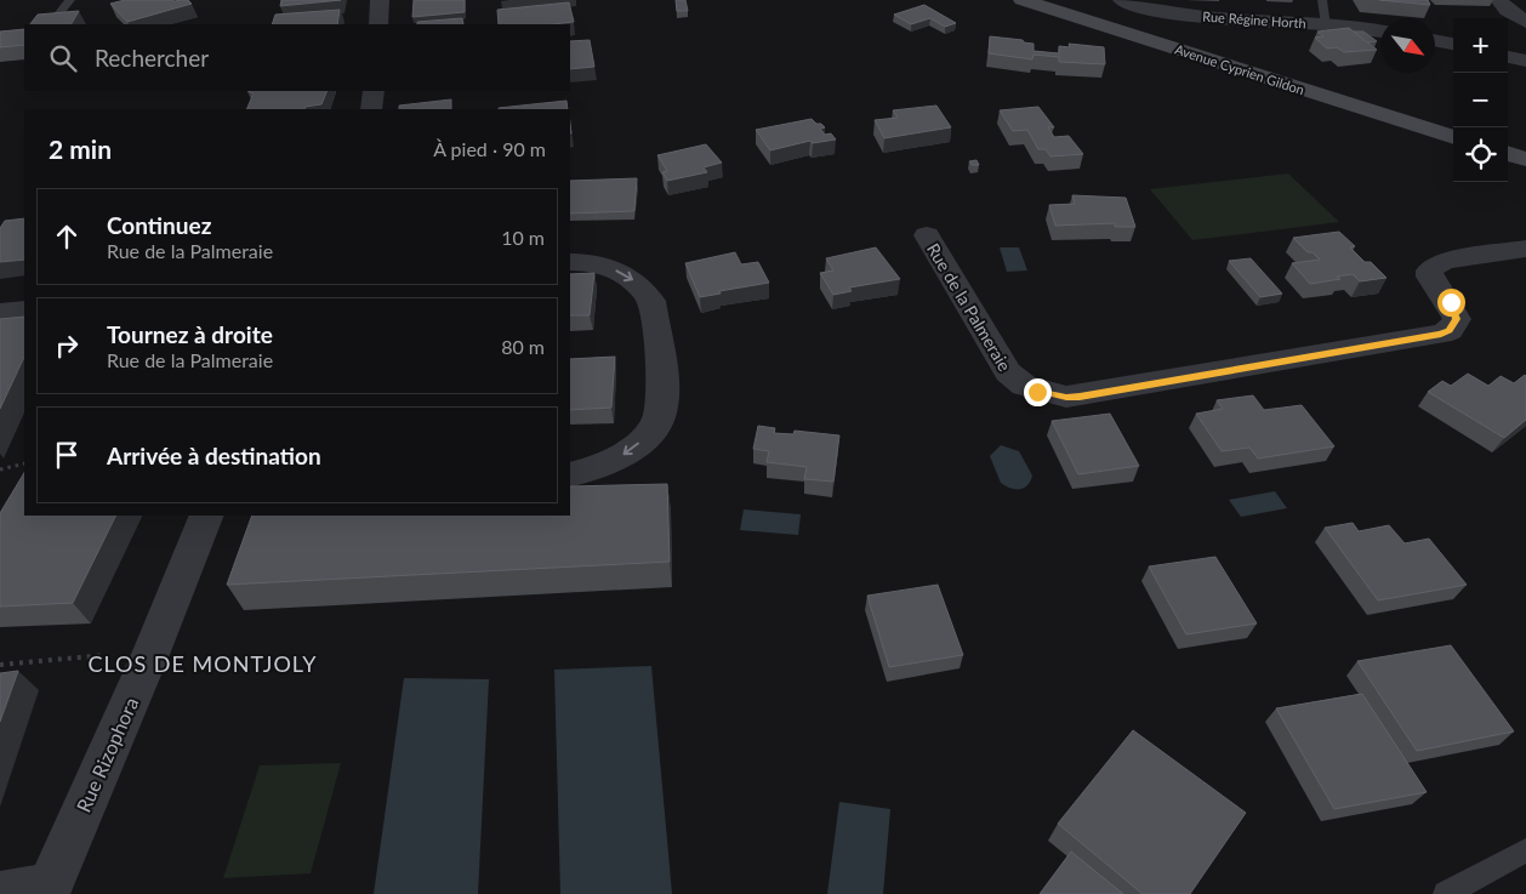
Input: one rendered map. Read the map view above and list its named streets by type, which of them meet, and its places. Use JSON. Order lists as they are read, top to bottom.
{
  "streets": {
    "street": [
      "Rue Régine Horth",
      "Avenue Cyprien Gildon",
      "Rue de la Palmeraie",
      "Rue Rizophora"
    ]
  },
  "districts": ["CLOS DE MONTJOLY"],
  "north": "bottom right",
  "page": {
    "map_buttons": ["+", "−"],
    "search": "Rechercher",
    "heading": ["2 min", "À pied · 90 m"],
    "list": [
      ["Continuez", "Rue de la Palmeraie", "10 m"],
      ["Tournez à droite", "Rue de la Palmeraie", "80 m"],
      "Arrivée à destination"
    ]
  }
}
